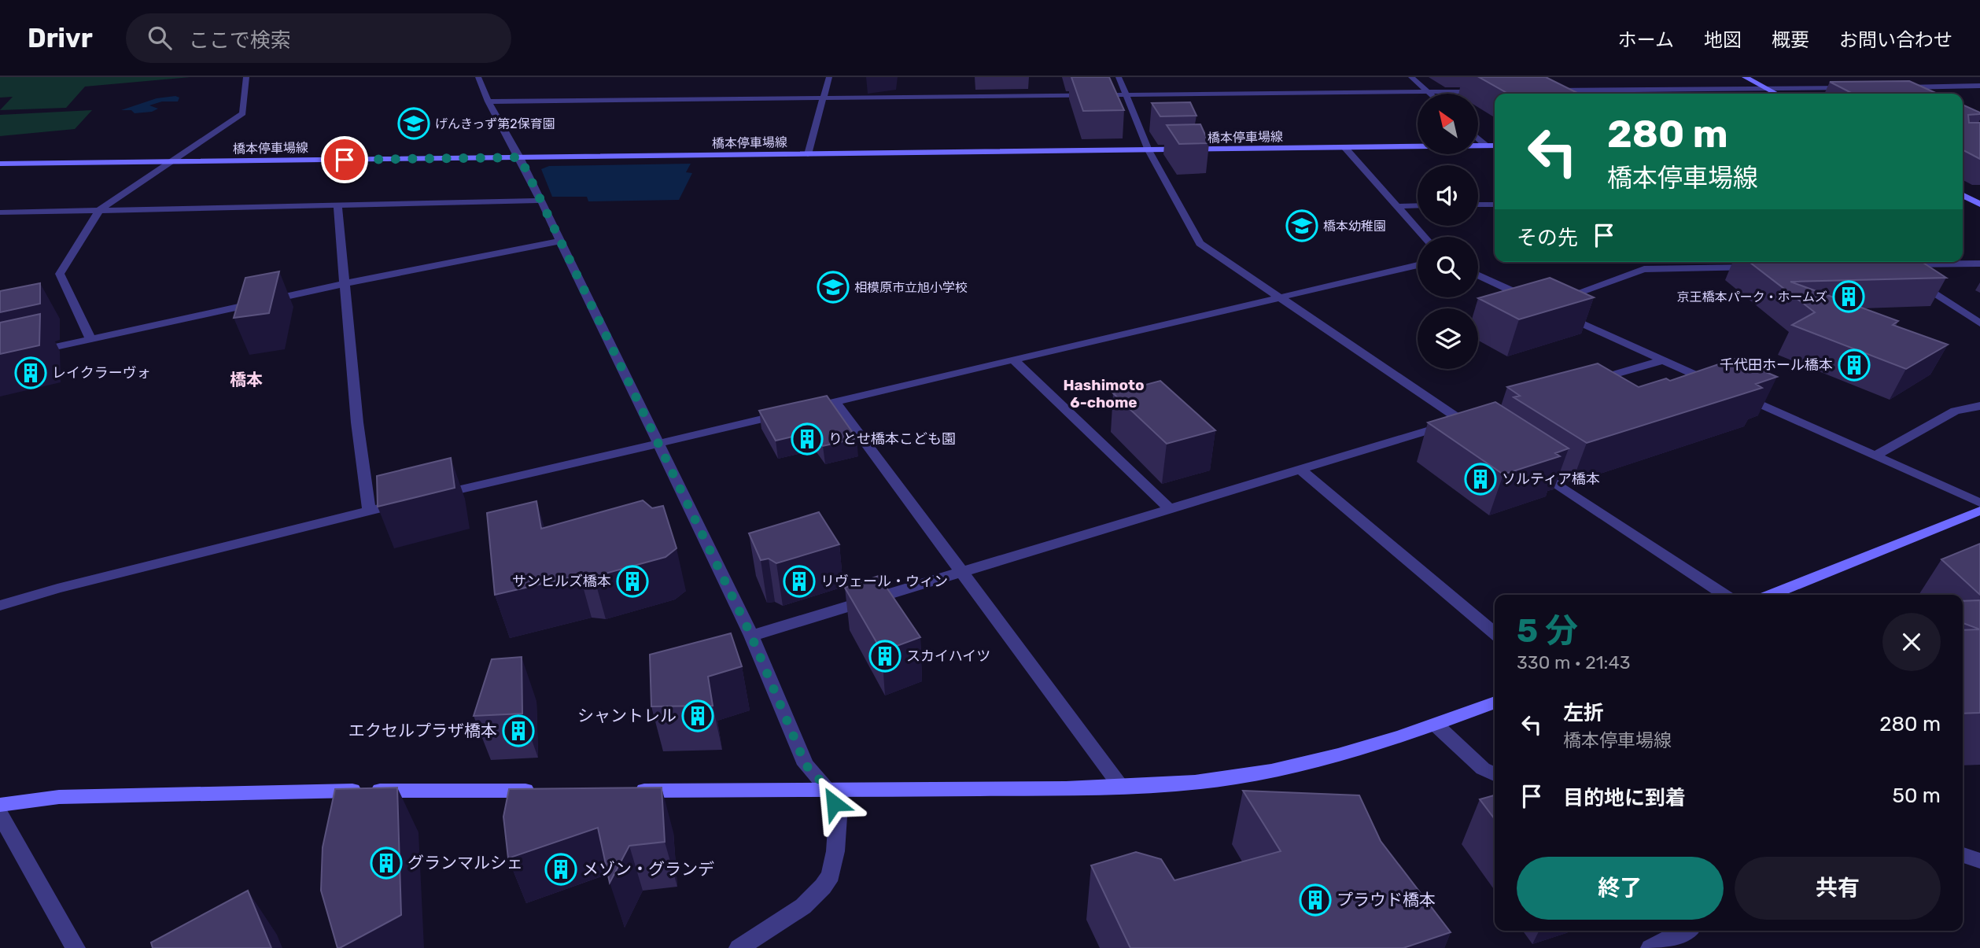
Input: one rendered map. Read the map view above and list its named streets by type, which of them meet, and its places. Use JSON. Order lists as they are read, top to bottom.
{
  "streets": {
    "main road": ["橋本停車場線"]
  },
  "districts": ["橋本", "Hashimoto 6-chome"],
  "places": {
    "school or university": ["げんきっず第2保育園", "橋本幼稚園", "相模原市立旭小学校"],
    "building": [
      "京王橋本パーク・ホームズ",
      "千代田ホール橋本",
      "レイクラーヴォ",
      "りとせ橋本こども園",
      "ソルティア橋本",
      "サンヒルズ橋本",
      "リヴェール・ウィン",
      "スカイハイツ",
      "シャントレル",
      "エクセルプラザ橋本",
      "グランマルシェ",
      "メゾン・グランデ",
      "プラウド橋本"
    ]
  },
  "north": "top left",
  "page": {
    "header": "Drivr",
    "search": "ここで検索",
    "nav": [
      "ホーム",
      "地図",
      "概要",
      "お問い合わせ"
    ],
    "turn": ["280 m", "橋本停車場線"],
    "then": "その先",
    "heading": ["5 分", "330 m · 21:43"],
    "list": [
      {
        "name": "左折",
        "note": "橋本停車場線",
        "value": "280 m"
      },
      {
        "name": "目的地に到着",
        "value": "50 m"
      }
    ],
    "buttons": ["終了", "共有"]
  }
}
